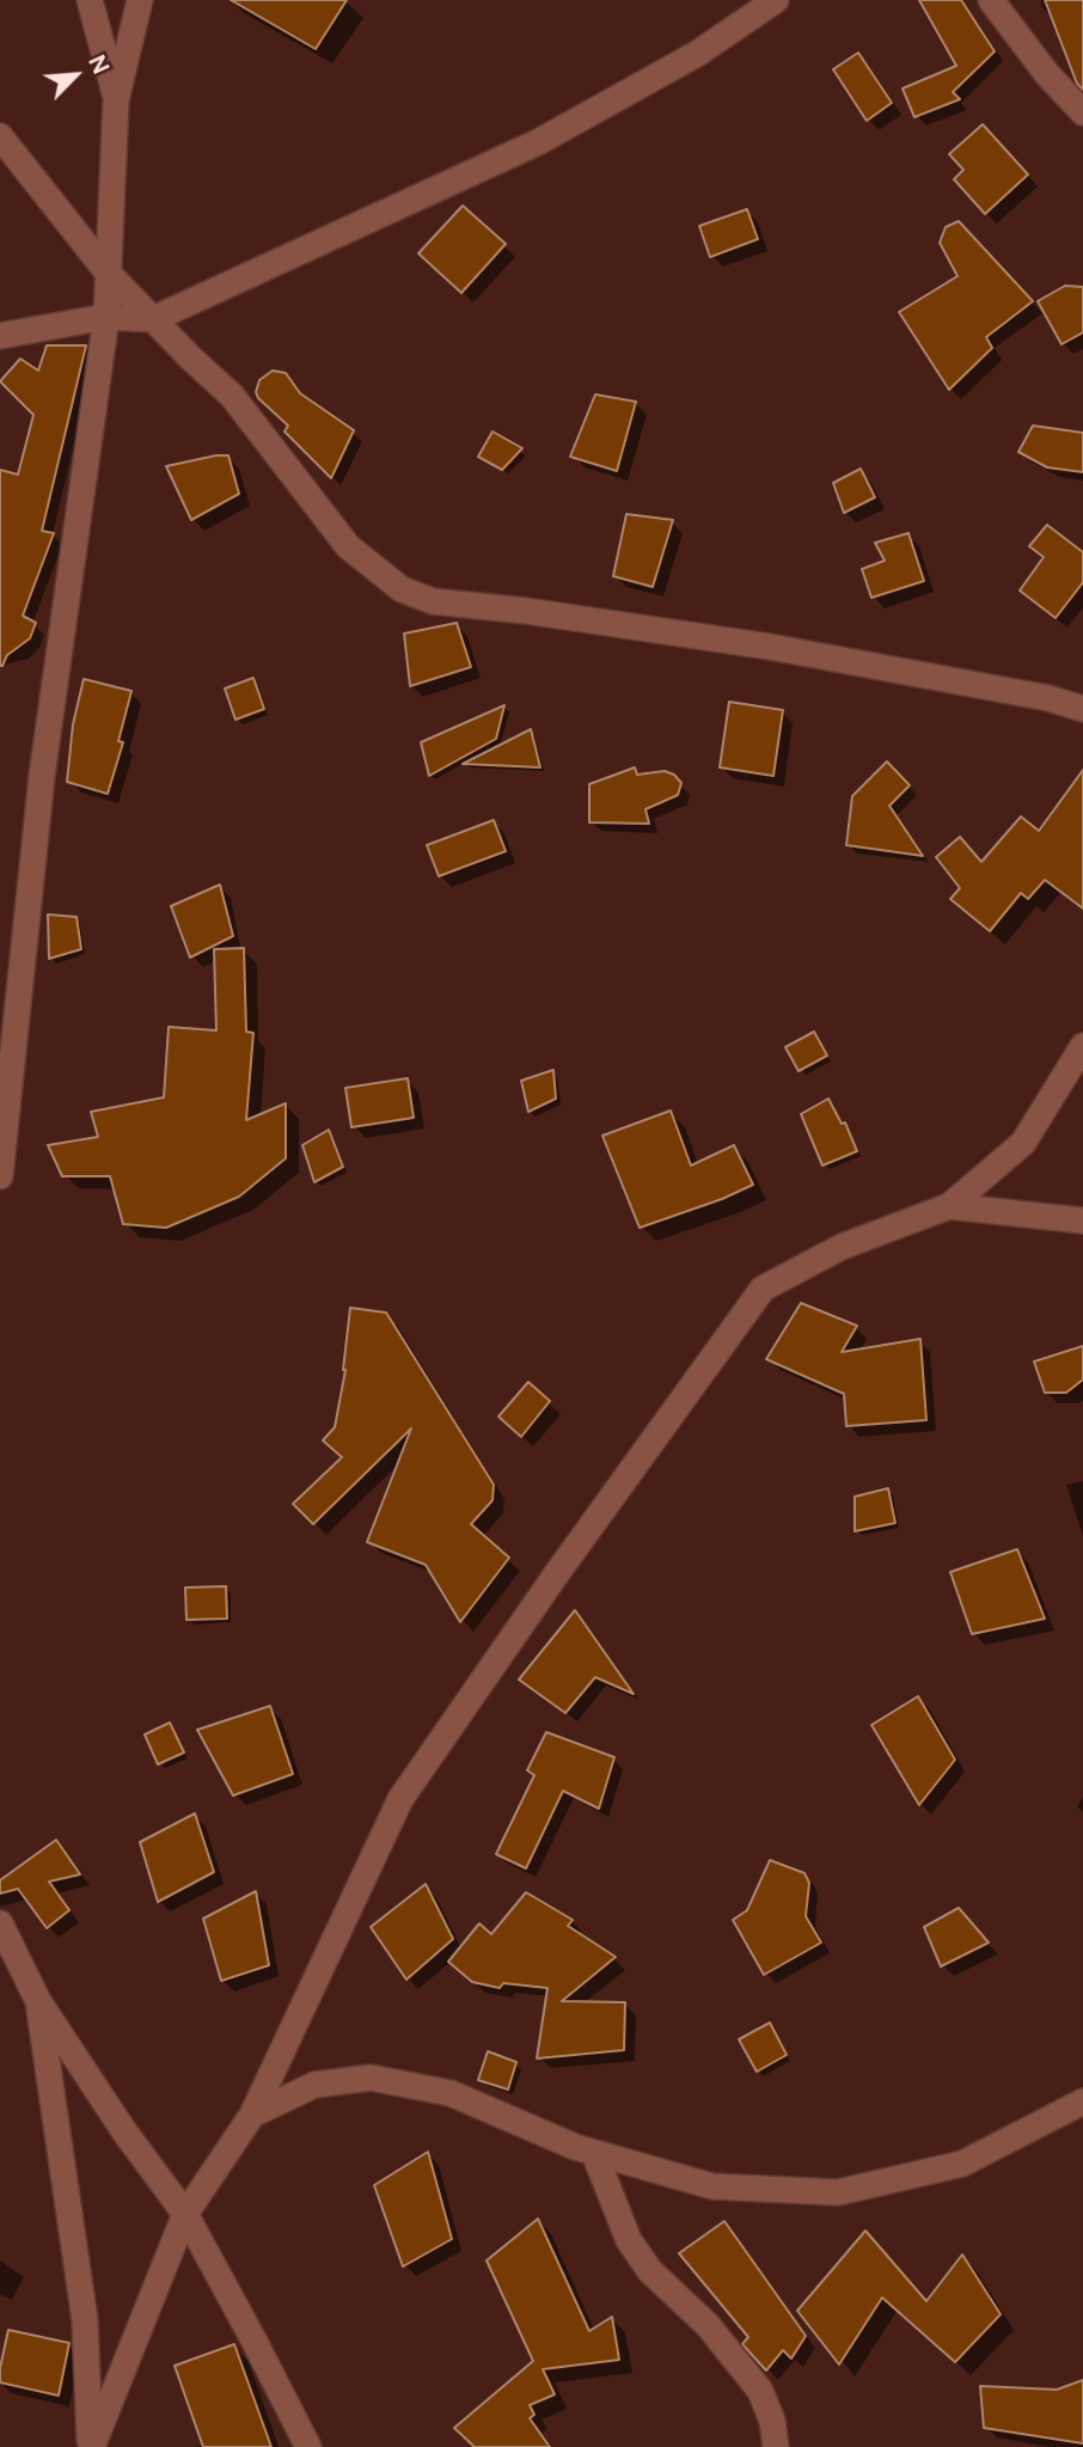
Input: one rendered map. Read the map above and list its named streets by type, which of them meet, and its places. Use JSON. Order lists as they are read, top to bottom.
{
  "north": "top right"
}
